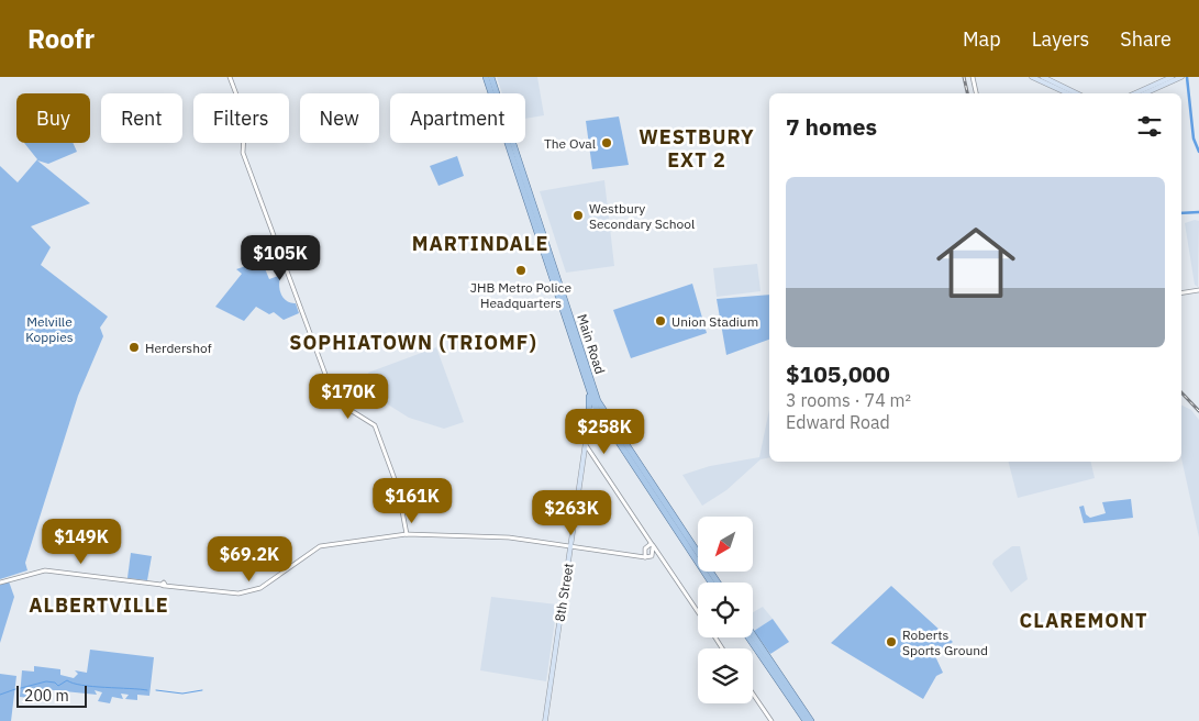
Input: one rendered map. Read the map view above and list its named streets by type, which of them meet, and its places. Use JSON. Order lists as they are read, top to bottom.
{
  "streets": {
    "main road": ["Main Road", "8th Street"]
  },
  "crossings": [
    ["Main Road", "8th Street"]
  ],
  "districts": [
    "WESTBURY EXT 2",
    "MARTINDALE",
    "SOPHIATOWN (TRIOMF)",
    "ALBERTVILLE",
    "CLAREMONT"
  ],
  "parks": ["Melville Koppies"],
  "places": [
    "The Oval",
    "Westbury Secondary School",
    "JHB Metro Police Headquarters",
    "Union Stadium",
    "Herdershof",
    "Roberts Sports Ground"
  ],
  "scale_bar": "200 m",
  "north": "bottom left",
  "page": {
    "header": "Roofr",
    "nav": ["Map", "Layers", "Share"],
    "chip": [
      "Buy",
      "Rent",
      "Filters",
      "New",
      "Apartment"
    ],
    "heading": "7 homes",
    "list": [
      {
        "name": "$105,000",
        "note": "3 rooms · 74 m² · Edward Road"
      }
    ],
    "price": [
      "$105K",
      "$170K",
      "$258K",
      "$161K",
      "$263K",
      "$149K",
      "$69.2K"
    ],
    "scale": "200 m"
  }
}
